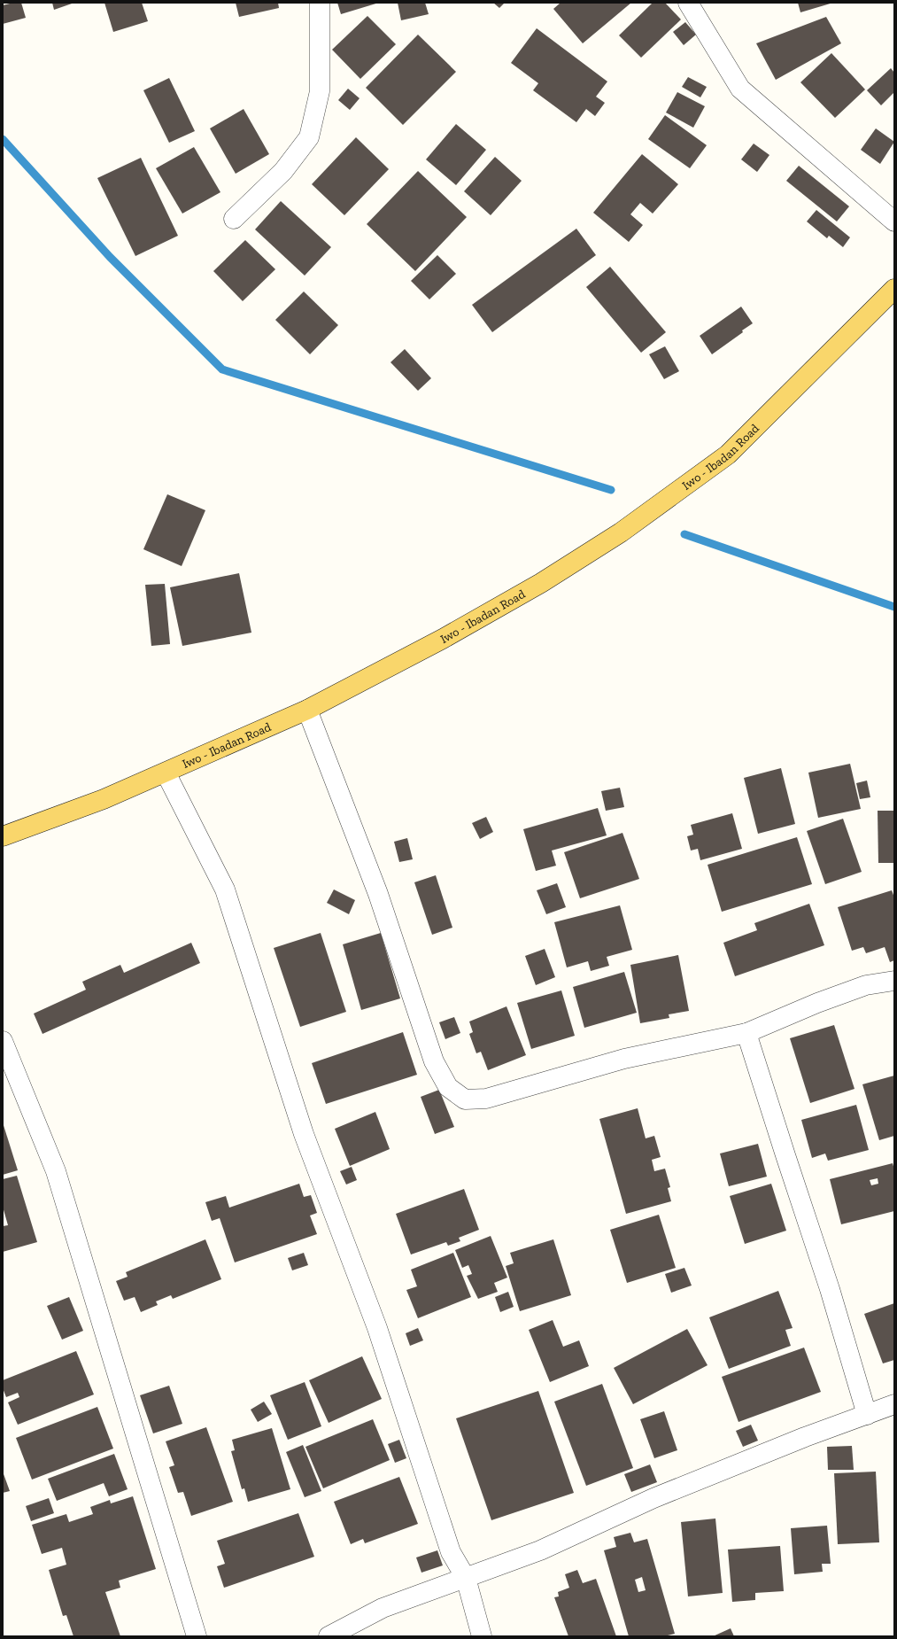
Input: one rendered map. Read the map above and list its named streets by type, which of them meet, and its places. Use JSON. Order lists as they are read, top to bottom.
{
  "streets": {
    "main road": ["Iwo - Ibadan Road"]
  }
}
